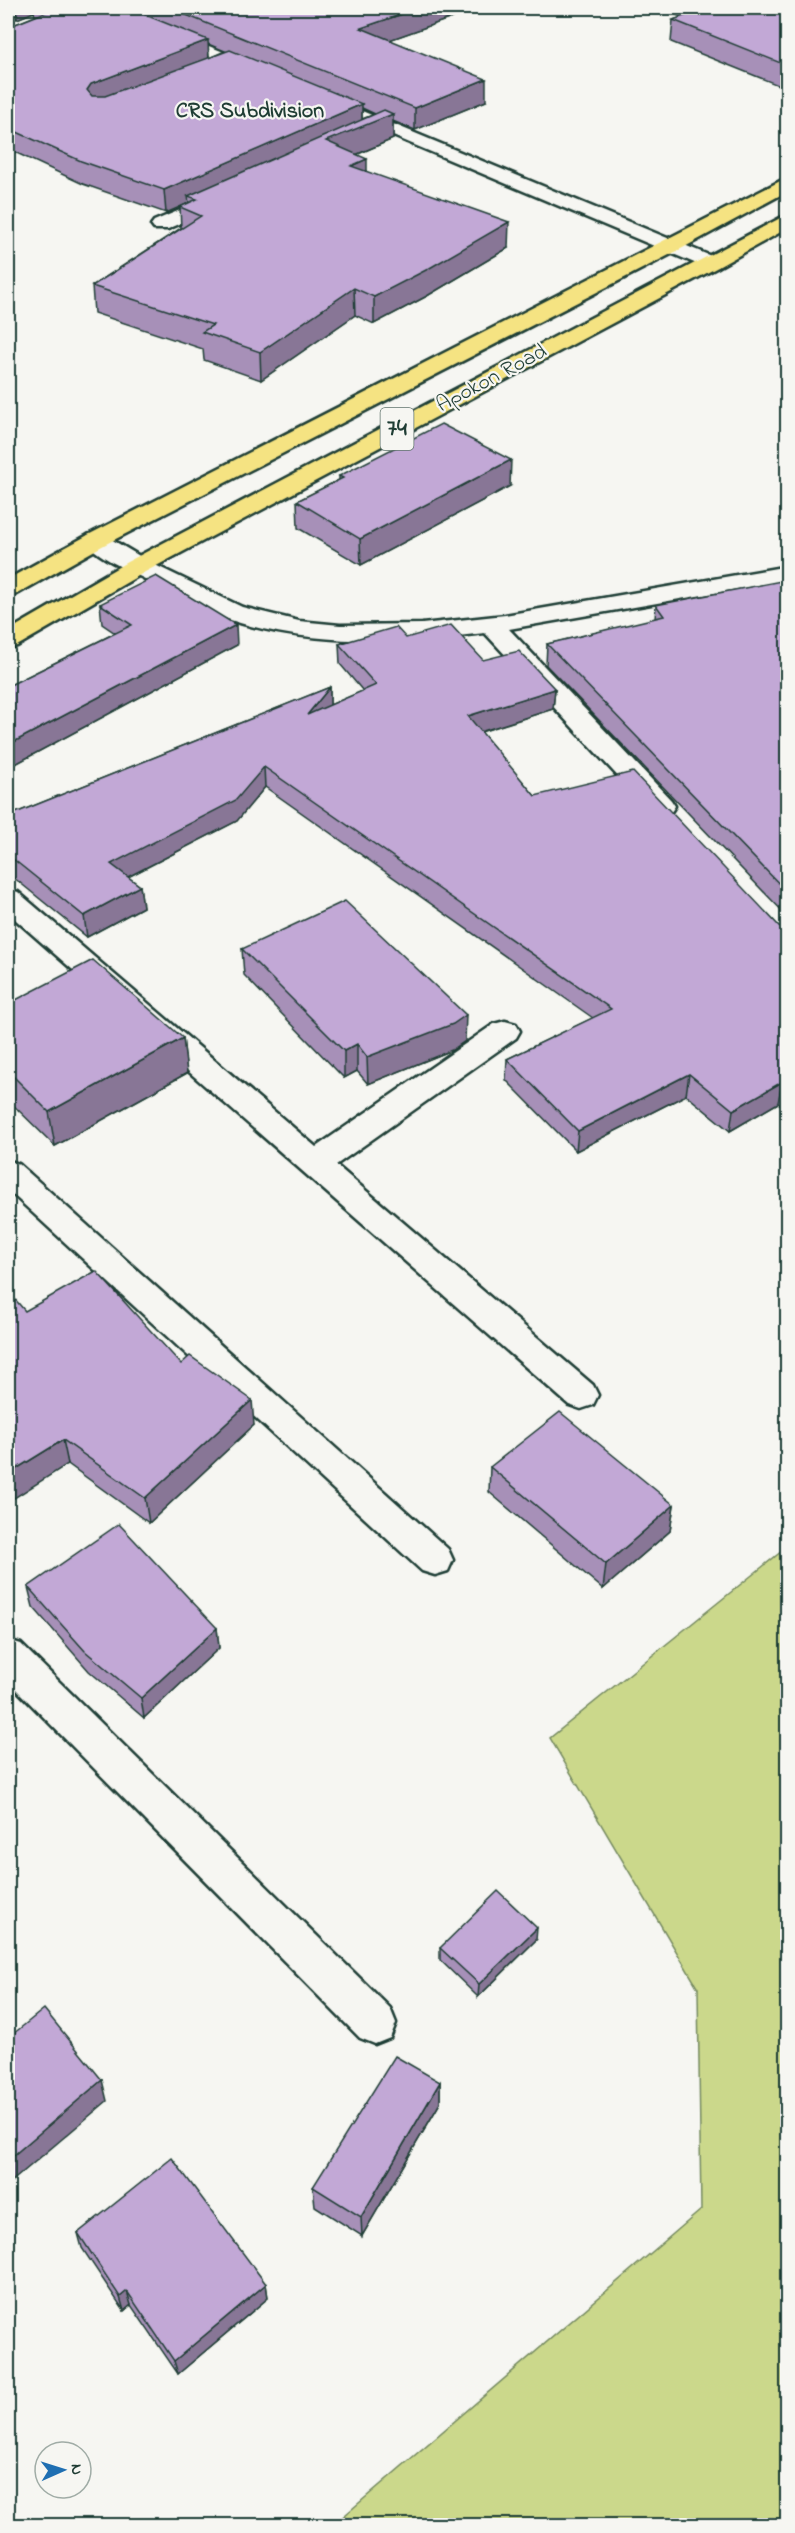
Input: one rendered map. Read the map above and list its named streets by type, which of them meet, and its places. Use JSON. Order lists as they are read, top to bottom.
{
  "streets": {
    "highway": ["Apokon Road", "74"]
  },
  "districts": ["CRS Subdivision"],
  "north": "right"
}
